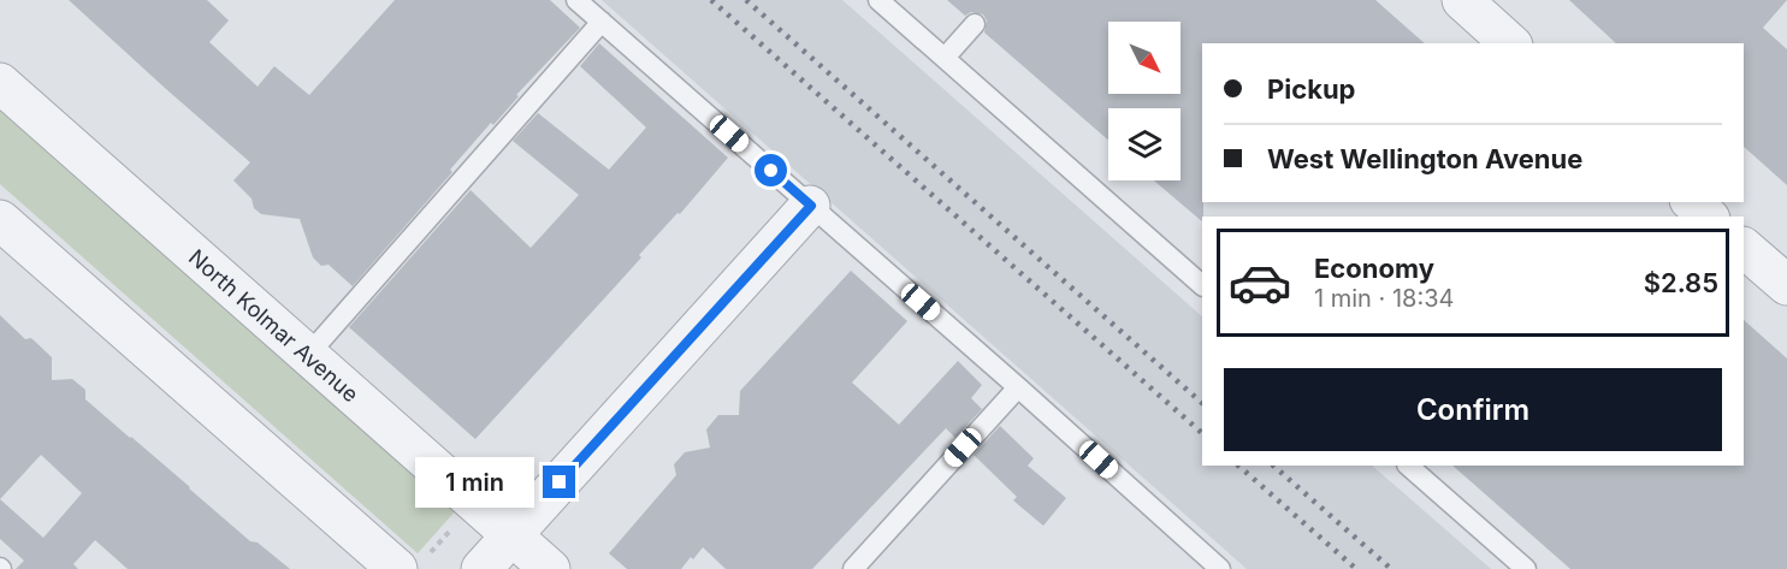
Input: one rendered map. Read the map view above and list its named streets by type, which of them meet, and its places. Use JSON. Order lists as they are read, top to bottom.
{
  "streets": {
    "street": ["North Kolmar Avenue"]
  },
  "north": "bottom right",
  "page": {
    "banner": ["Pickup", "West Wellington Avenue"],
    "list": [
      {
        "name": "Economy",
        "note": "1 min · 18:34",
        "value": "$2.85"
      }
    ],
    "buttons": "Confirm",
    "bubble": "1 min"
  }
}
